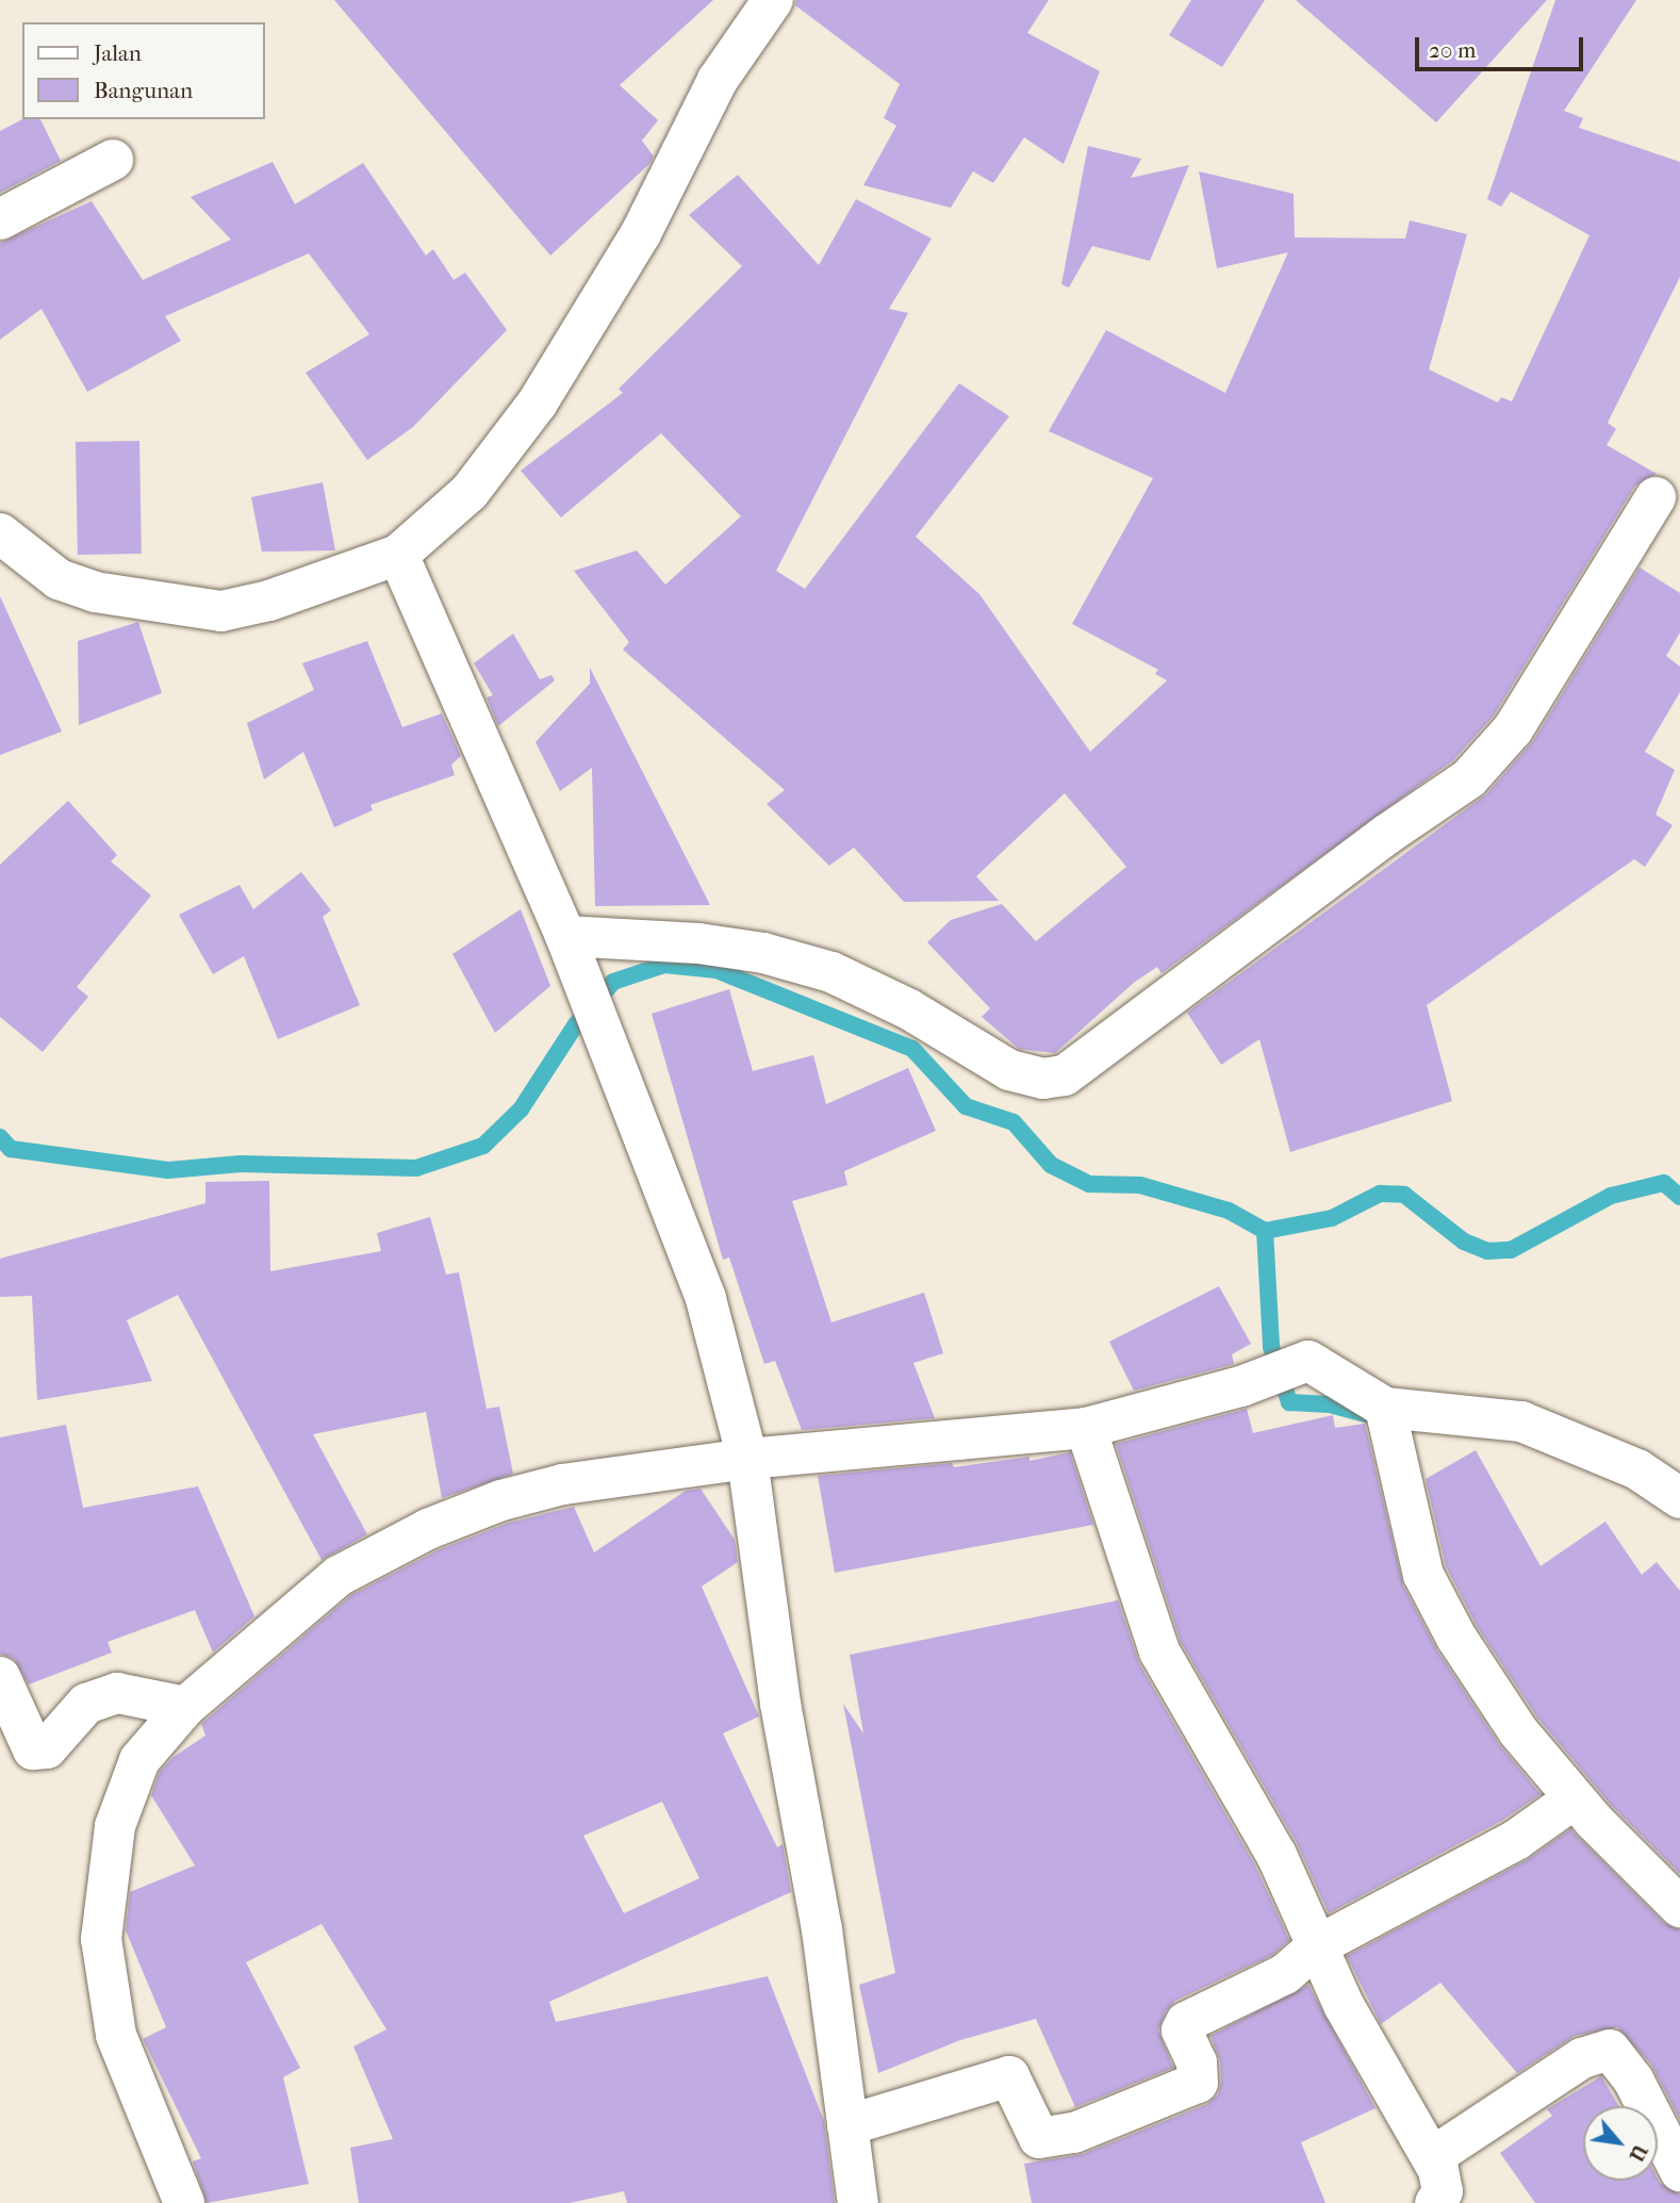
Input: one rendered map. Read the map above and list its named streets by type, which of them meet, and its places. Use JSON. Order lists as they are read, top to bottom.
{
  "legend": ["Jalan", "Bangunan"],
  "scale_bar": "20 m",
  "north": "bottom right"
}
